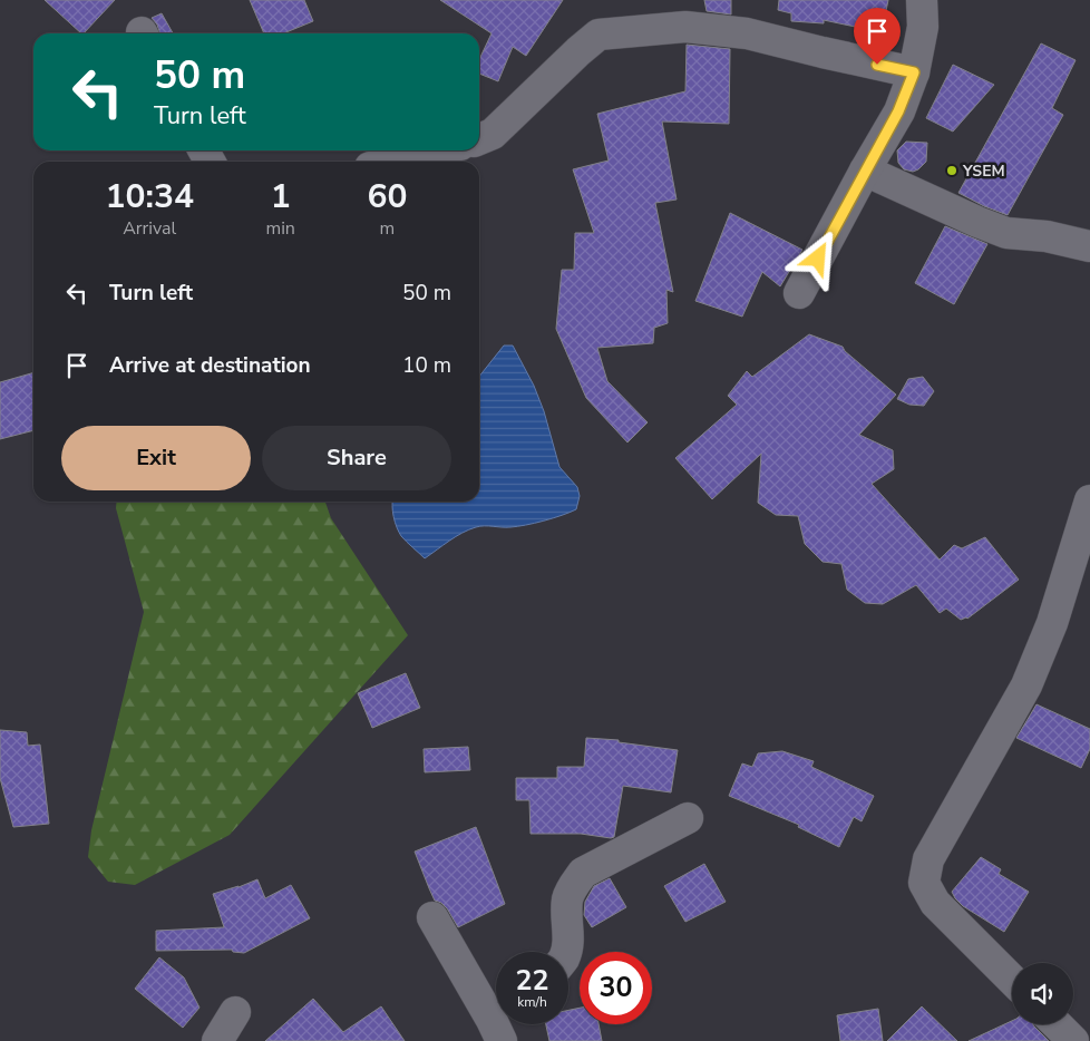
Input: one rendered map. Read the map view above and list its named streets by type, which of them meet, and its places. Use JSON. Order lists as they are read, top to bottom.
{
  "places": ["YSEM"],
  "page": {
    "turn": ["50 m", "Turn left"],
    "eta": [
      "10:34",
      "Arrival",
      "1",
      "min",
      "60",
      "m"
    ],
    "list": [
      {
        "name": "Turn left",
        "value": "50 m"
      },
      {
        "name": "Arrive at destination",
        "value": "10 m"
      }
    ],
    "buttons": ["Exit", "Share"],
    "speed": "22 km/h",
    "limit": "30"
  }
}
